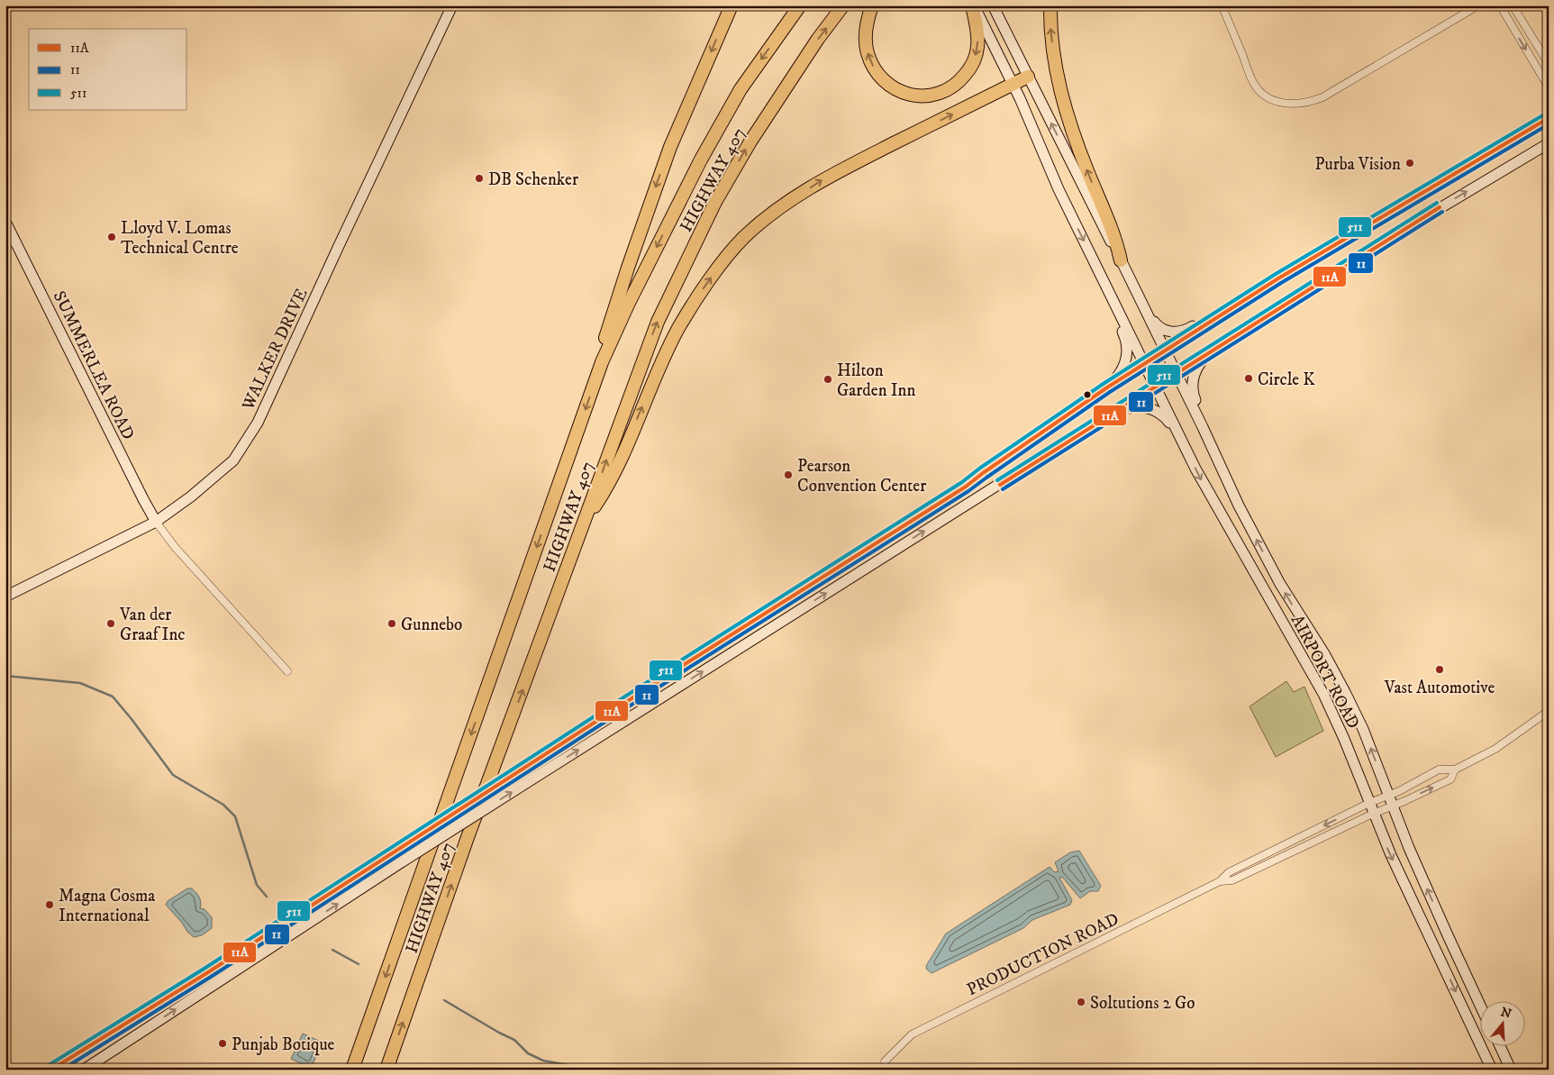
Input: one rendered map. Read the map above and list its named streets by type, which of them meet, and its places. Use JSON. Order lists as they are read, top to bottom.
{
  "streets": {
    "highway": ["HIGHWAY 407"],
    "main road": ["WALKER DRIVE", "SUMMERLEA ROAD", "AIRPORT ROAD"],
    "street": ["PRODUCTION ROAD"]
  },
  "crossings": [
    ["WALKER DRIVE", "SUMMERLEA ROAD"],
    ["AIRPORT ROAD", "PRODUCTION ROAD"]
  ],
  "places": [
    "Purba Vision",
    "DB Schenker",
    "Lloyd V. Lomas Technical Centre",
    "Circle K",
    "Hilton Garden Inn",
    "Pearson Convention Center",
    "Van der Graaf Inc",
    "Gunnebo",
    "Vast Automotive",
    "Magna Cosma International",
    "Soltutions 2 Go",
    "Punjab Botique"
  ],
  "lines": ["transit line 511", "transit line 11A", "transit line 11"],
  "legend": ["11A", "11", "511"],
  "north": "top"
}
